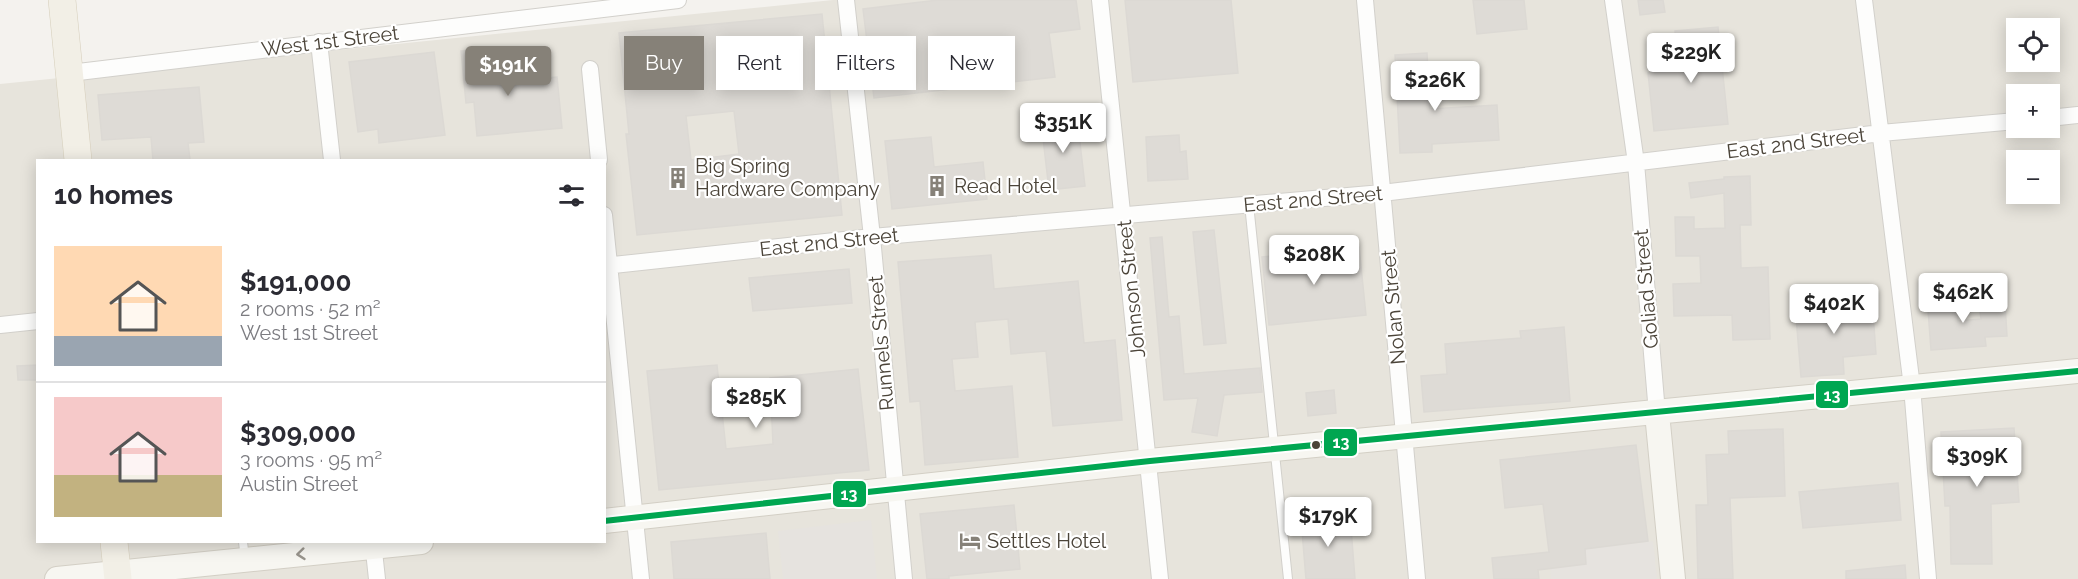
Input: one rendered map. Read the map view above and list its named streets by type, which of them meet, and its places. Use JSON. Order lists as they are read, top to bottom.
{
  "streets": {
    "main road": ["Goliad Street"],
    "street": [
      "West 1st Street",
      "East 2nd Street",
      "Johnson Street",
      "Nolan Street",
      "Runnels Street"
    ]
  },
  "crossings": [
    ["East 2nd Street", "Johnson Street"],
    ["East 2nd Street", "Goliad Street"],
    ["East 2nd Street", "Nolan Street"],
    ["East 2nd Street", "Runnels Street"]
  ],
  "places": {
    "building": ["Big Spring Hardware Company", "Read Hotel"],
    "hotel": ["Settles Hotel"]
  },
  "lines": ["transit line 13"],
  "page": {
    "map_buttons": ["+", "−"],
    "price": [
      "$229K",
      "$191K",
      "$226K",
      "$351K",
      "$208K",
      "$462K",
      "$402K",
      "$285K",
      "$309K",
      "$179K"
    ],
    "chip": [
      "Buy",
      "Rent",
      "Filters",
      "New"
    ],
    "heading": "10 homes",
    "list": [
      {
        "name": "$191,000",
        "note": "2 rooms · 52 m² · West 1st Street"
      },
      {
        "name": "$309,000",
        "note": "3 rooms · 95 m² · Austin Street"
      }
    ]
  }
}
